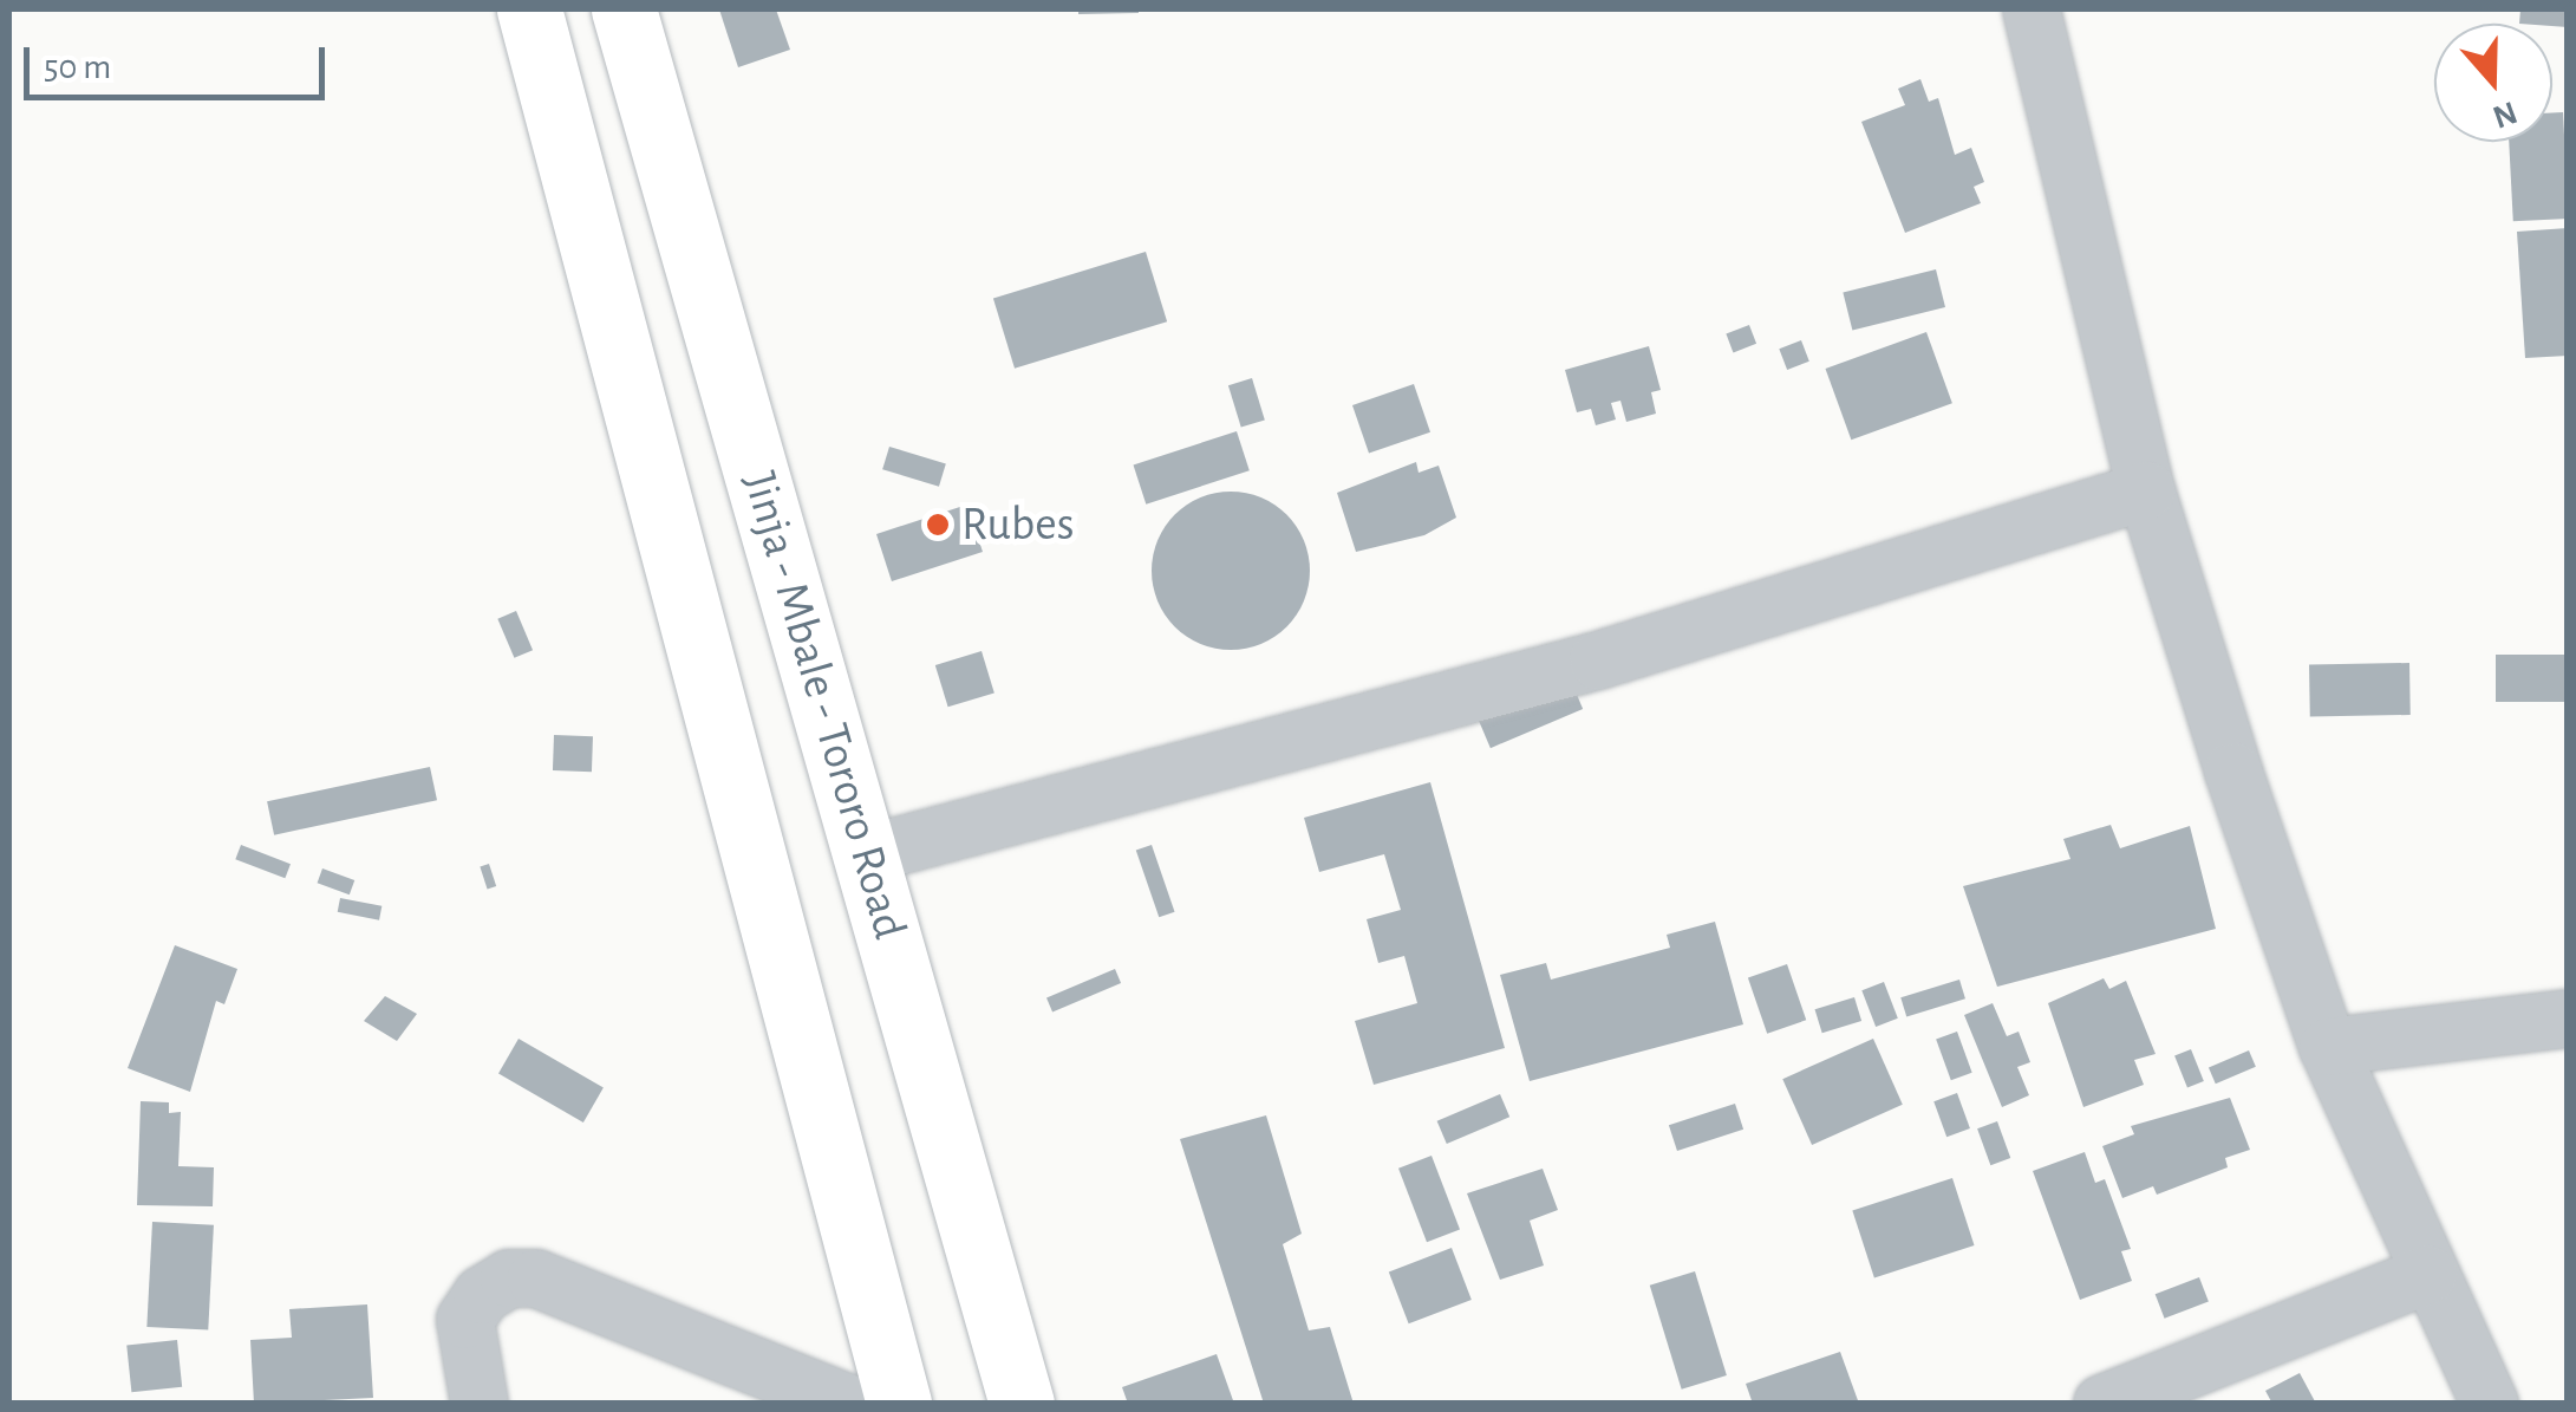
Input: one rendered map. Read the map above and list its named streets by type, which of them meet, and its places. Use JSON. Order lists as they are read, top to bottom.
{
  "streets": {
    "highway": ["Jinja - Mbale - Tororo Road"]
  },
  "places": ["Rubes"],
  "scale_bar": "50 m",
  "north": "bottom"
}
